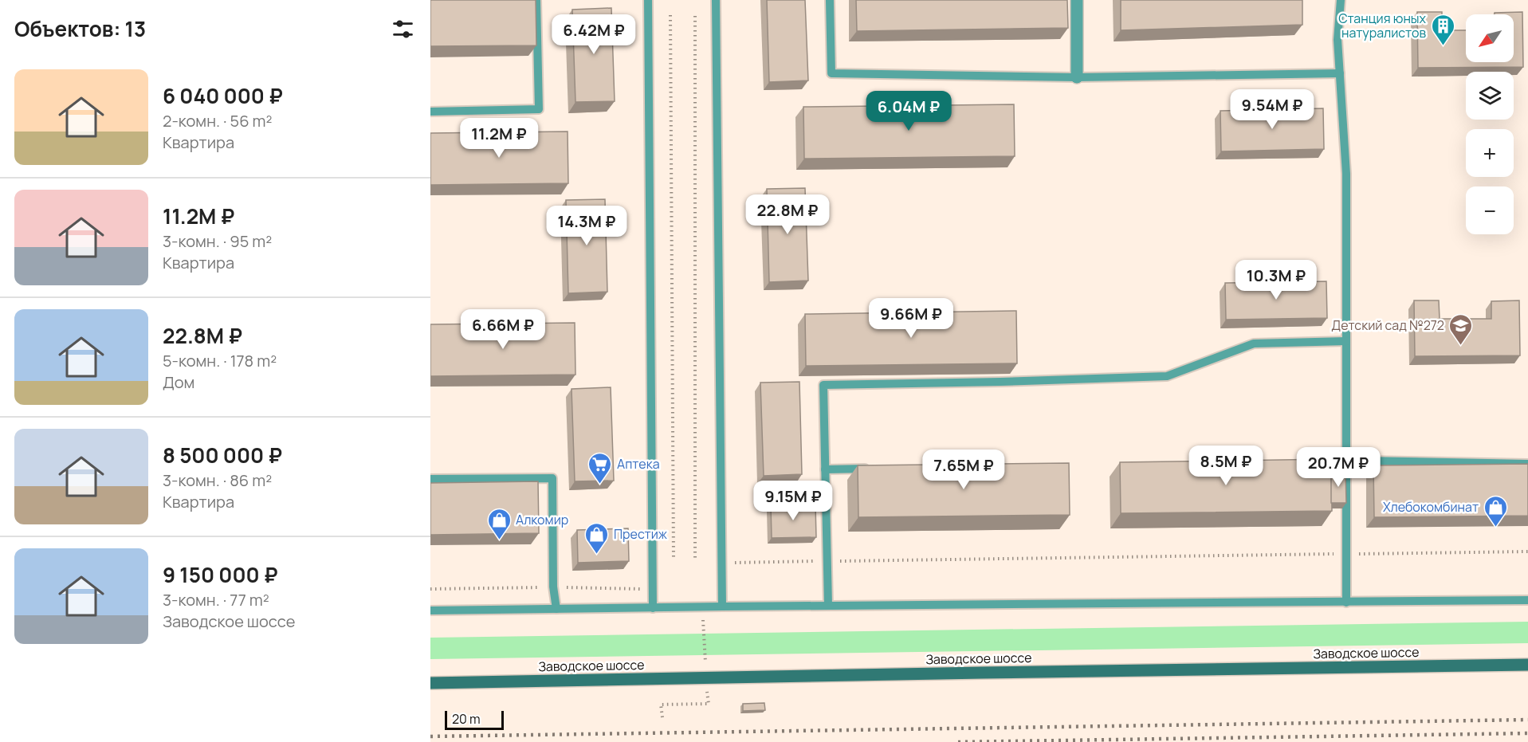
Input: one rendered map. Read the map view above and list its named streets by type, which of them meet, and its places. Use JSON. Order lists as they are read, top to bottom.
{
  "streets": {
    "main road": ["Заводское шоссе"]
  },
  "places": {
    "building": ["Станция юных натуралистов"],
    "school or university": ["Детский сад №272"],
    "supermarket": ["Аптека"],
    "shop": ["Хлебокомбинат", "Алкомир", "Престиж"]
  },
  "scale_bar": "20 m",
  "north": "bottom left",
  "page": {
    "heading": "Объектов: 13",
    "map_buttons": ["+", "−"],
    "price": [
      "6.42M ₽",
      "9.54M ₽",
      "6.04M ₽",
      "11.2M ₽",
      "22.8M ₽",
      "14.3M ₽",
      "10.3M ₽",
      "9.66M ₽",
      "6.66M ₽",
      "8.5M ₽",
      "20.7M ₽",
      "7.65M ₽",
      "9.15M ₽"
    ],
    "list": [
      {
        "name": "6 040 000 ₽",
        "note": "2-комн. · 56 m² · Квартира"
      },
      {
        "name": "11.2M ₽",
        "note": "3-комн. · 95 m² · Квартира"
      },
      {
        "name": "22.8M ₽",
        "note": "5-комн. · 178 m² · Дом"
      },
      {
        "name": "8 500 000 ₽",
        "note": "3-комн. · 86 m² · Квартира"
      },
      {
        "name": "9 150 000 ₽",
        "note": "3-комн. · 77 m² · Заводское шоссе"
      }
    ],
    "scale": "20 m"
  }
}
